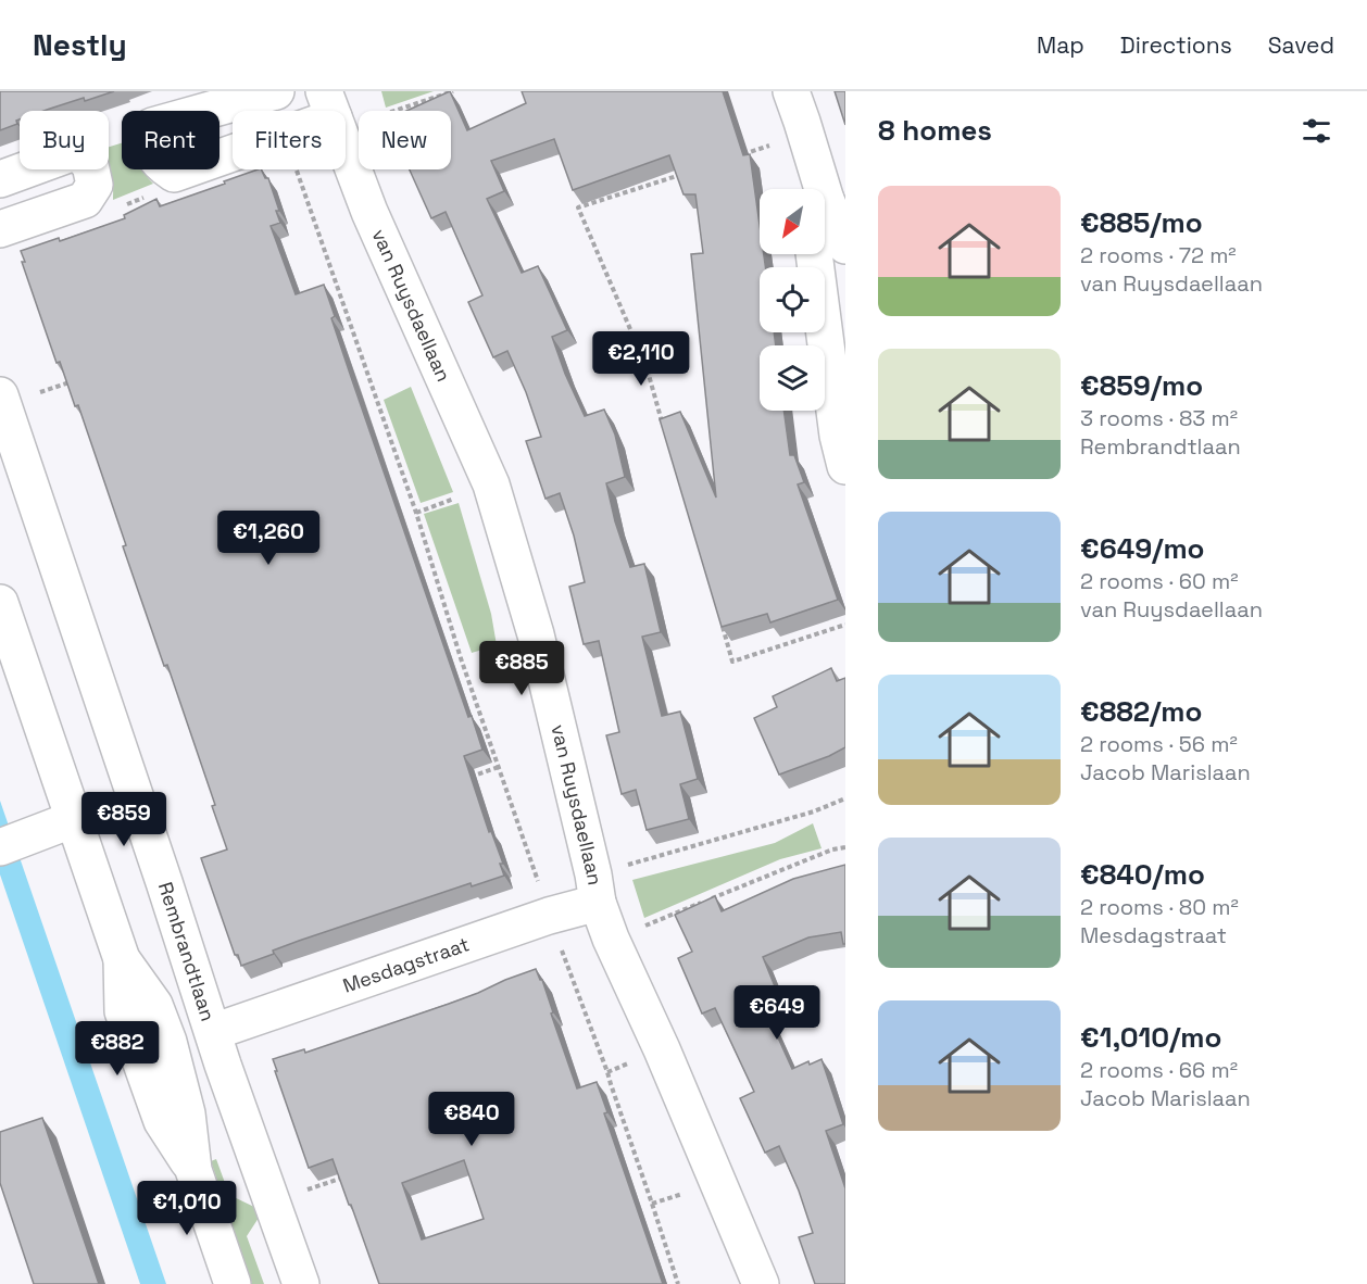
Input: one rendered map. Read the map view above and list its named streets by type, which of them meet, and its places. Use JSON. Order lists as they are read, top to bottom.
{
  "streets": {
    "street": ["van Ruysdaellaan", "Rembrandtlaan", "Mesdagstraat"]
  },
  "crossings": [
    ["van Ruysdaellaan", "Mesdagstraat"],
    ["Rembrandtlaan", "Mesdagstraat"]
  ],
  "north": "bottom left",
  "page": {
    "header": "Nestly",
    "nav": ["Map", "Directions", "Saved"],
    "heading": "8 homes",
    "chip": [
      "Buy",
      "Rent",
      "Filters",
      "New"
    ],
    "list": [
      {
        "name": "€885/mo",
        "note": "2 rooms · 72 m² · van Ruysdaellaan"
      },
      {
        "name": "€859/mo",
        "note": "3 rooms · 83 m² · Rembrandtlaan"
      },
      {
        "name": "€649/mo",
        "note": "2 rooms · 60 m² · van Ruysdaellaan"
      },
      {
        "name": "€882/mo",
        "note": "2 rooms · 56 m² · Jacob Marislaan"
      },
      {
        "name": "€840/mo",
        "note": "2 rooms · 80 m² · Mesdagstraat"
      },
      {
        "name": "€1,010/mo",
        "note": "2 rooms · 66 m² · Jacob Marislaan"
      }
    ],
    "price": [
      "€2,110",
      "€1,260",
      "€885",
      "€859",
      "€649",
      "€882",
      "€840",
      "€1,010"
    ]
  }
}
